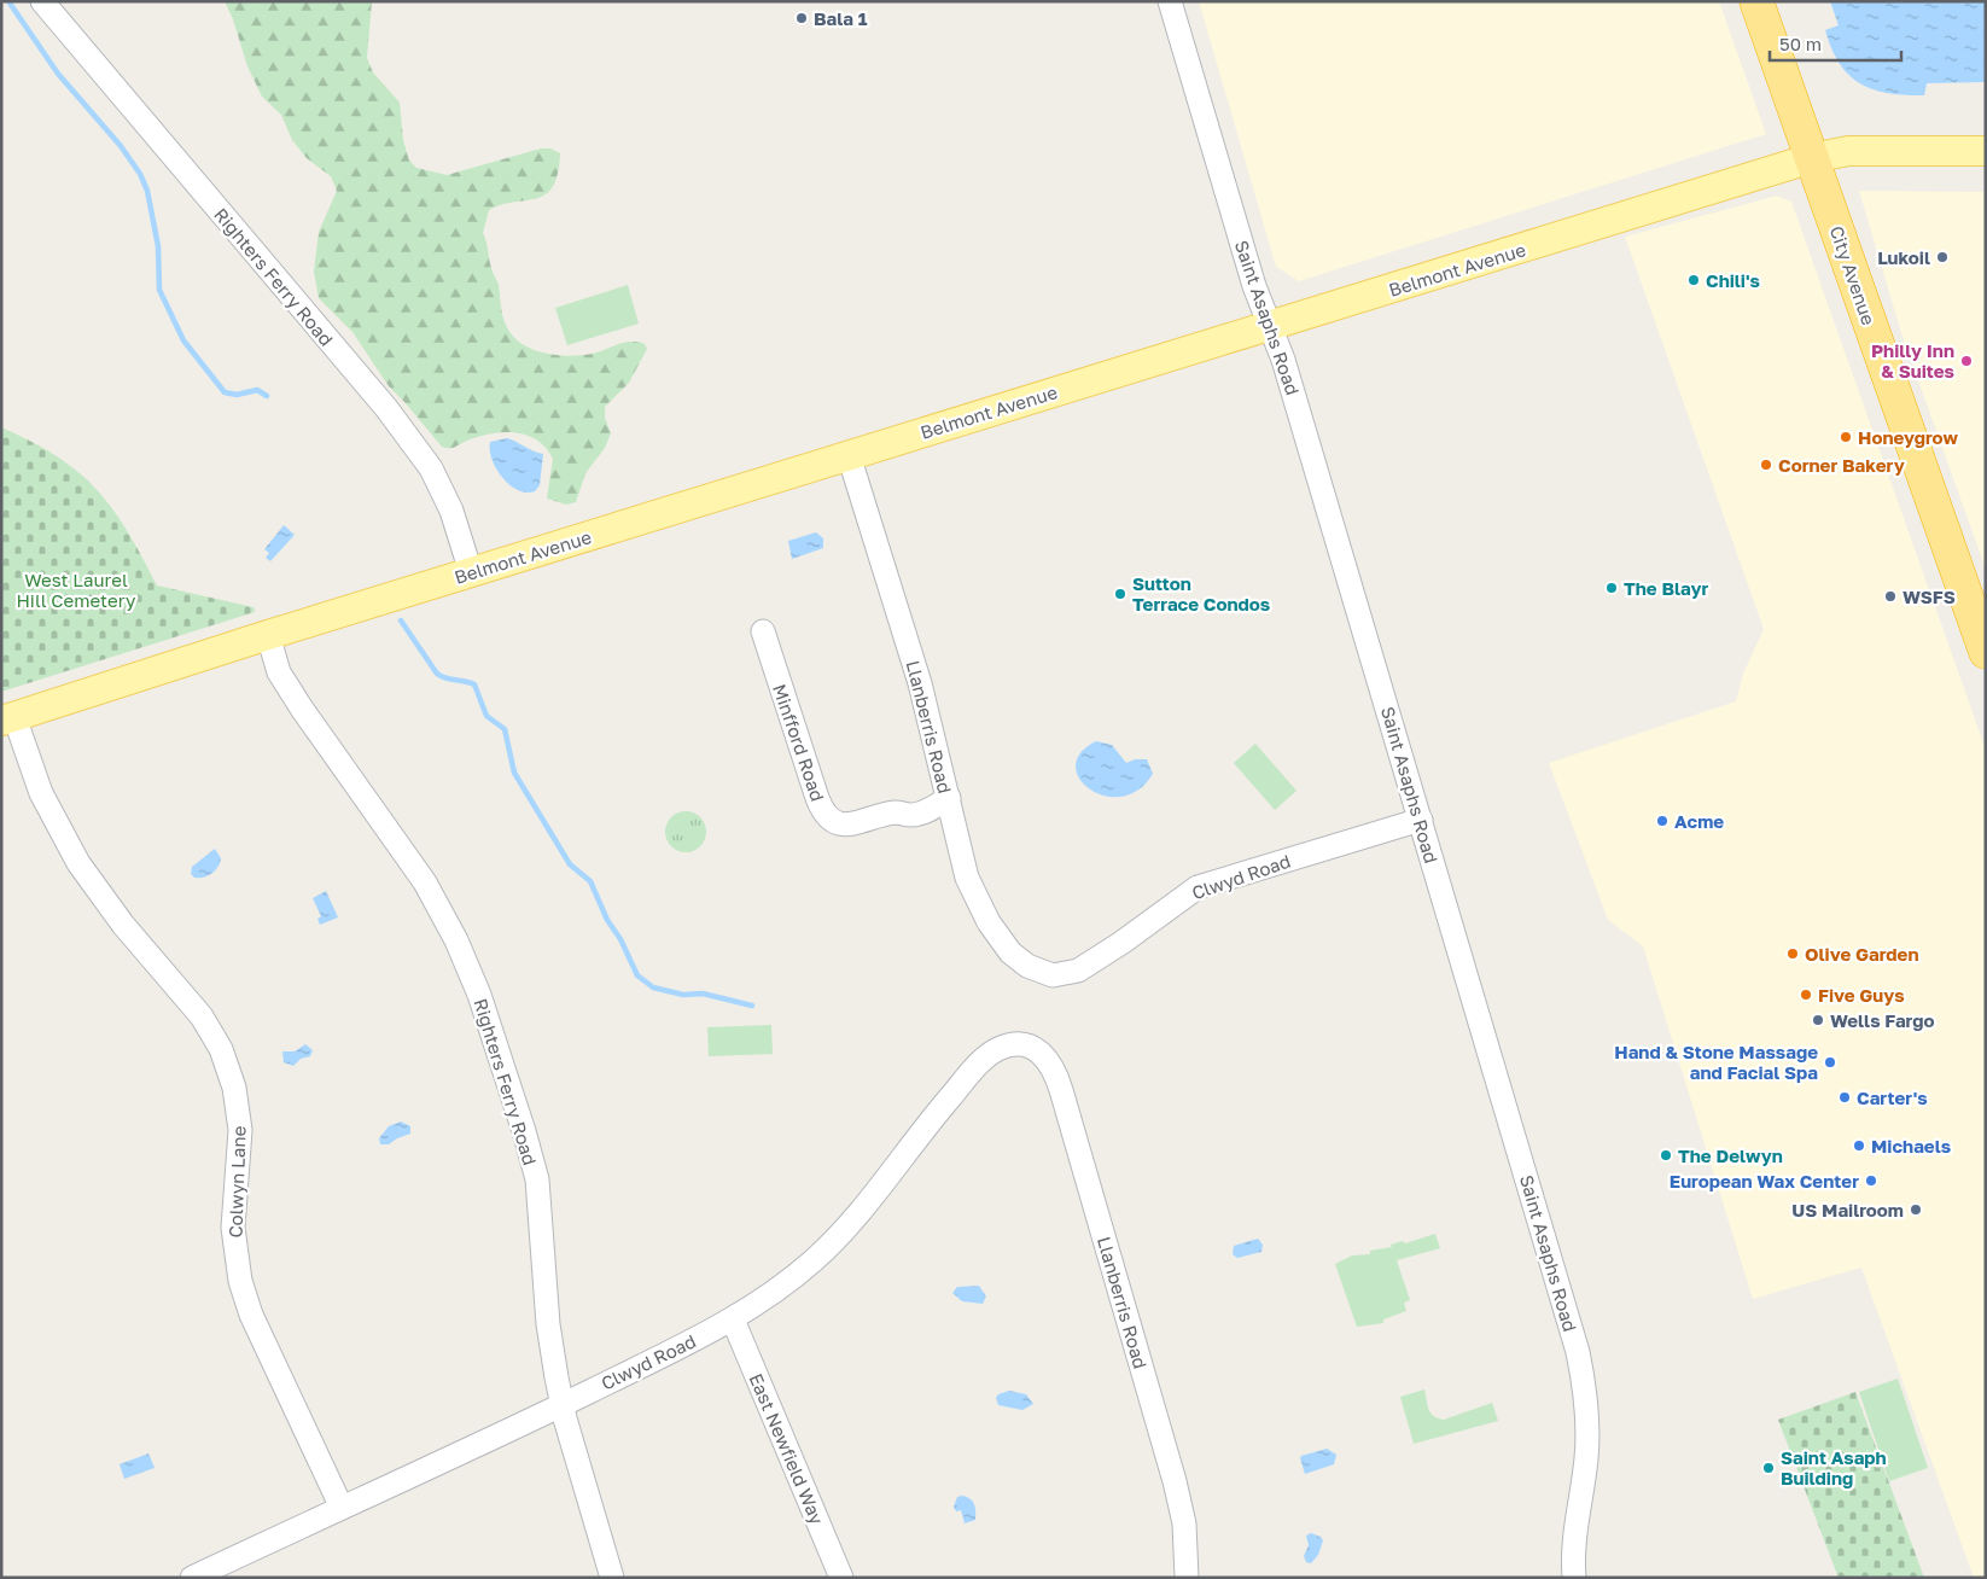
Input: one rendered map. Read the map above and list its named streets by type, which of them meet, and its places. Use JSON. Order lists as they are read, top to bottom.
{
  "streets": {
    "highway": ["City Avenue"],
    "main road": ["Belmont Avenue"],
    "street": [
      "Righters Ferry Road",
      "Saint Asaphs Road",
      "Llanberris Road",
      "Minfford Road",
      "Clwyd Road",
      "Colwyn Lane",
      "East Newfield Way"
    ]
  },
  "crossings": [
    ["Belmont Avenue", "City Avenue"],
    ["Belmont Avenue", "Righters Ferry Road"],
    ["Belmont Avenue", "Saint Asaphs Road"],
    ["Belmont Avenue", "Llanberris Road"],
    ["Belmont Avenue", "Colwyn Lane"],
    ["Righters Ferry Road", "Clwyd Road"],
    ["Saint Asaphs Road", "Clwyd Road"],
    ["Llanberris Road", "Minfford Road"],
    ["Llanberris Road", "Clwyd Road"],
    ["Clwyd Road", "Colwyn Lane"],
    ["Clwyd Road", "East Newfield Way"]
  ],
  "parks": ["West Laurel Hill Cemetery"],
  "places": [
    "Bala 1",
    "Lukoil",
    "Chili's",
    "Philly Inn & Suites",
    "Honeygrow",
    "Corner Bakery",
    "The Blayr",
    "Sutton Terrace Condos",
    "WSFS",
    "Acme",
    "Olive Garden",
    "Five Guys",
    "Wells Fargo",
    "Hand & Stone Massage and Facial Spa",
    "Carter's",
    "Michaels",
    "The Delwyn",
    "European Wax Center",
    "US Mailroom",
    "Saint Asaph Building"
  ],
  "scale_bar": "50 m"
}
